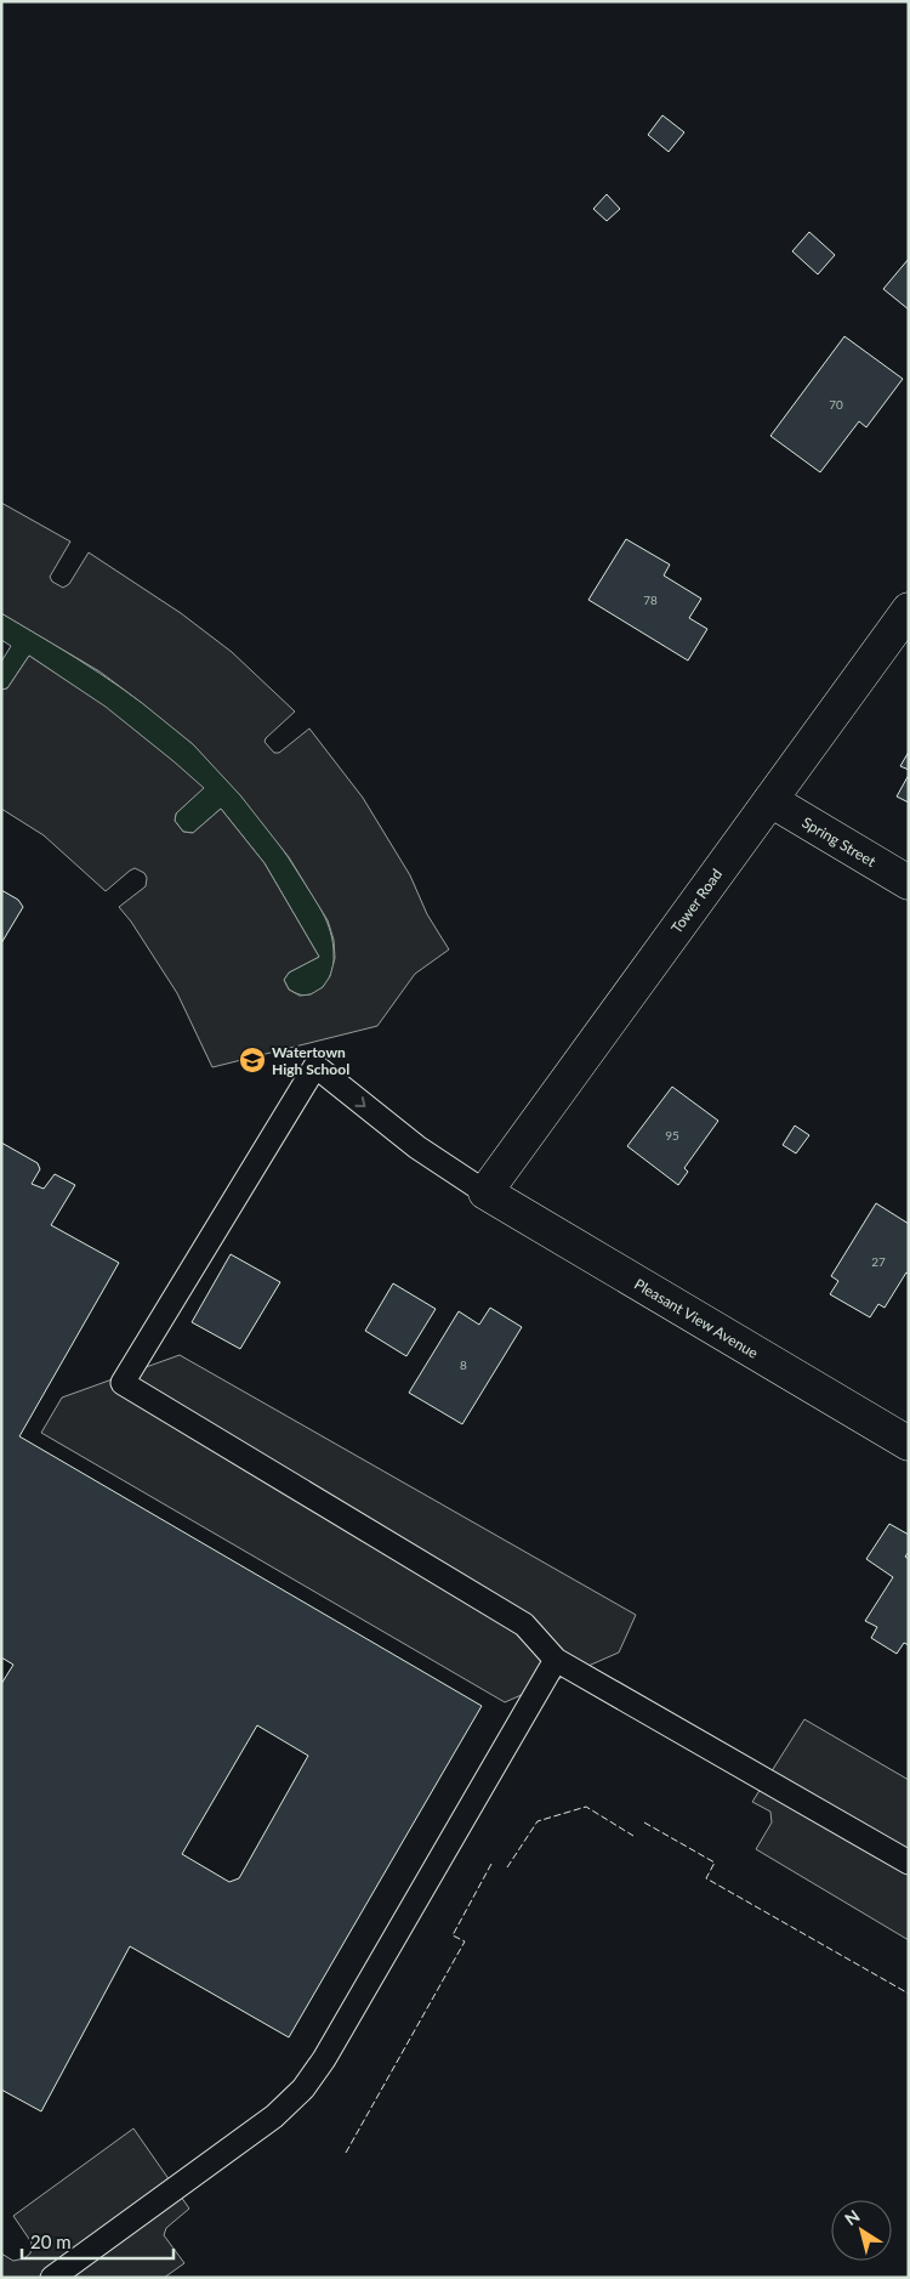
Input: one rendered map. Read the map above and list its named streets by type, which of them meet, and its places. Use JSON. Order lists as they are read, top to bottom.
{
  "streets": {
    "street": ["Spring Street", "Tower Road", "Pleasant View Avenue"]
  },
  "crossings": [
    ["Spring Street", "Tower Road"],
    ["Tower Road", "Pleasant View Avenue"]
  ],
  "places": {
    "school or university": ["Watertown High School"]
  },
  "house_numbers": [
    "70",
    "78",
    "95",
    "27",
    "8"
  ],
  "scale_bar": "20 m",
  "north": "top left"
}
